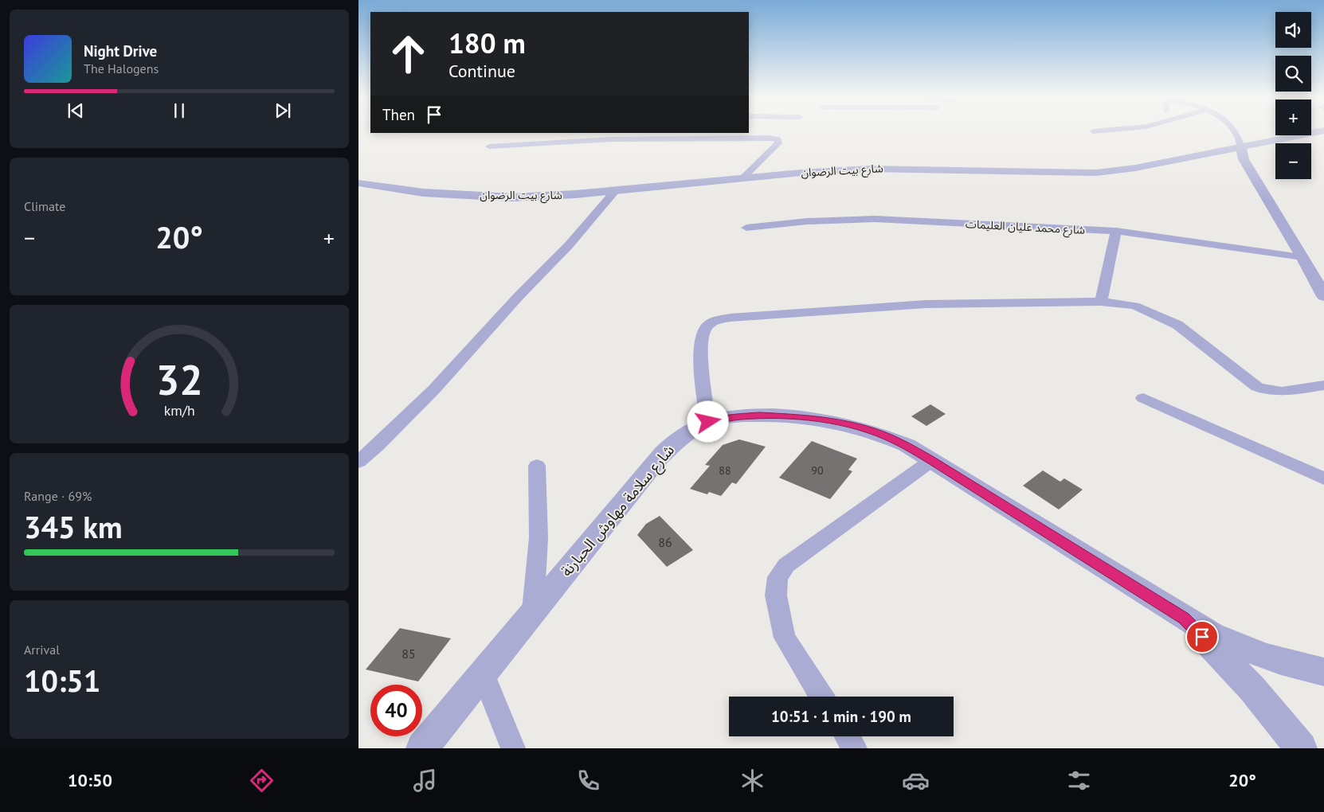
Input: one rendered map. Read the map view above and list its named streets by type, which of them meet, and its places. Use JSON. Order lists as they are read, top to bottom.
{
  "streets": {
    "street": ["شارع بيت الرضوان", "شارع محمد عليان العليمات", "شارع سلامة مهاوش الحبارنة"]
  },
  "house_numbers": [
    "88",
    "90",
    "86",
    "85"
  ],
  "page": {
    "map_buttons": ["+", "−"],
    "turn": ["180 m", "Continue"],
    "song": ["Night Drive", "The Halogens"],
    "then": "Then",
    "tile": [
      "Climate",
      ["Range · 69%", "345 km"],
      ["Arrival", "10:51"]
    ],
    "heat": ["−", "20°", "+"],
    "limit": "40",
    "trip": "10:51 · 1 min · 190 m",
    "tabs": ["10:50", "20°"],
    "gauge": ["32", "km/h"]
  }
}
